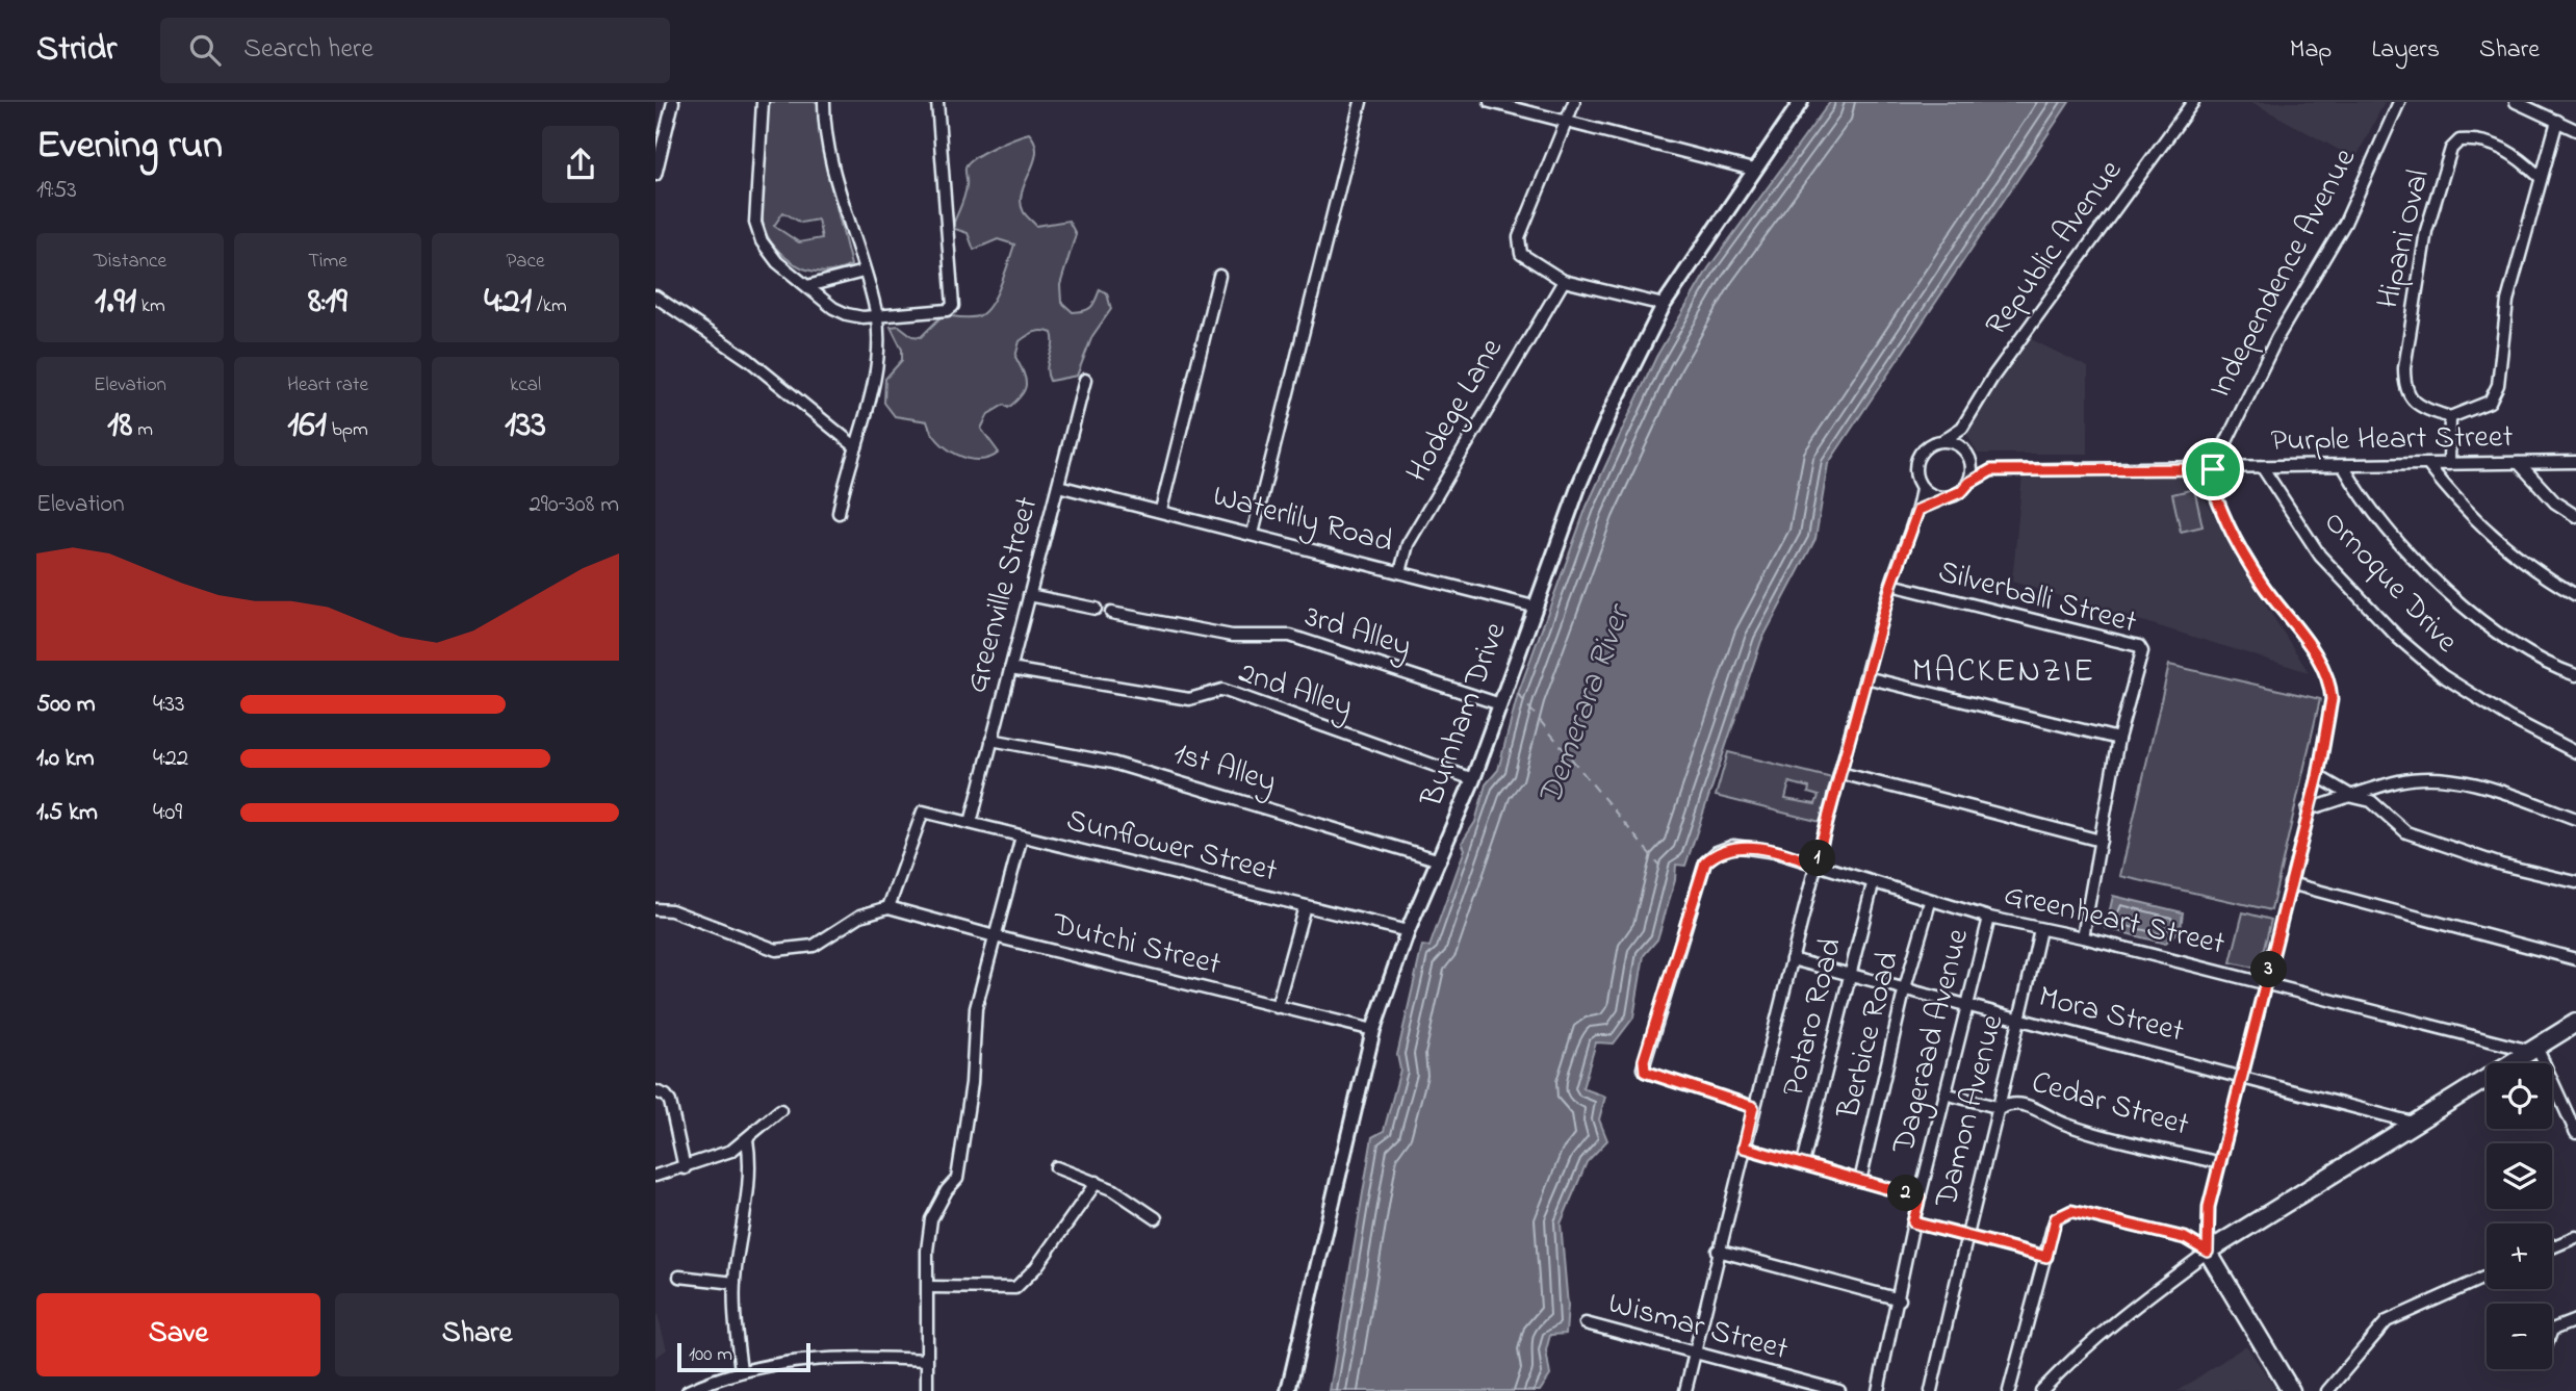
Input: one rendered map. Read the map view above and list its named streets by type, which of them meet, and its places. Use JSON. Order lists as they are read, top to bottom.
{
  "streets": {
    "street": [
      "Hipani Oval",
      "Republic Avenue",
      "Independence Avenue",
      "Hodege Lane",
      "Purple Heart Street",
      "Waterlily Road",
      "Ornoque Drive",
      "Greenville Street",
      "Silverballi Street",
      "3rd Alley",
      "2nd Alley",
      "Burnham Drive",
      "1st Alley",
      "Sunflower Street",
      "Greenheart Street",
      "Dutchi Street",
      "Mora Street",
      "Potaro Road",
      "Berbice Road",
      "Dageraad Avenue",
      "Cedar Street",
      "Damon Avenue",
      "Wismar Street"
    ]
  },
  "crossings": [
    ["Republic Avenue", "Purple Heart Street"],
    ["Independence Avenue", "Purple Heart Street"],
    ["Hodege Lane", "Waterlily Road"],
    ["Purple Heart Street", "Ornoque Drive"],
    ["Waterlily Road", "Greenville Street"],
    ["Waterlily Road", "Burnham Drive"],
    ["Greenville Street", "2nd Alley"],
    ["Greenville Street", "1st Alley"],
    ["Greenville Street", "Sunflower Street"],
    ["Silverballi Street", "Greenheart Street"],
    ["3rd Alley", "Burnham Drive"],
    ["2nd Alley", "Burnham Drive"],
    ["Burnham Drive", "1st Alley"],
    ["Burnham Drive", "Sunflower Street"],
    ["Burnham Drive", "Dutchi Street"],
    ["Sunflower Street", "Dutchi Street"],
    ["Greenheart Street", "Potaro Road"],
    ["Greenheart Street", "Berbice Road"],
    ["Greenheart Street", "Dageraad Avenue"],
    ["Greenheart Street", "Damon Avenue"],
    ["Mora Street", "Potaro Road"],
    ["Mora Street", "Berbice Road"],
    ["Mora Street", "Dageraad Avenue"],
    ["Mora Street", "Damon Avenue"],
    ["Dageraad Avenue", "Cedar Street"],
    ["Cedar Street", "Damon Avenue"]
  ],
  "districts": ["MACKENZIE"],
  "water": ["Demerara River"],
  "scale_bar": "100 m",
  "page": {
    "header": "Stridr",
    "search": "Search here",
    "nav": ["Map", "Layers", "Share"],
    "heading": ["Evening run", "19:53"],
    "stats": [
      ["Distance", "1.91 km"],
      ["Time", "8:19"],
      ["Pace", "4:21 /km"],
      ["Elevation", "18 m"],
      ["Heart rate", "161 bpm"],
      ["kcal", "133"]
    ],
    "chart": ["Elevation", "290–308 m"],
    "list": [
      {
        "name": "500 m",
        "note": "4:33"
      },
      {
        "name": "1.0 km",
        "note": "4:22"
      },
      {
        "name": "1.5 km",
        "note": "4:09"
      }
    ],
    "pins": ["1", "3", "2"],
    "map_buttons": ["+", "−"],
    "buttons": ["Save", "Share"],
    "scale": "100 m"
  }
}
